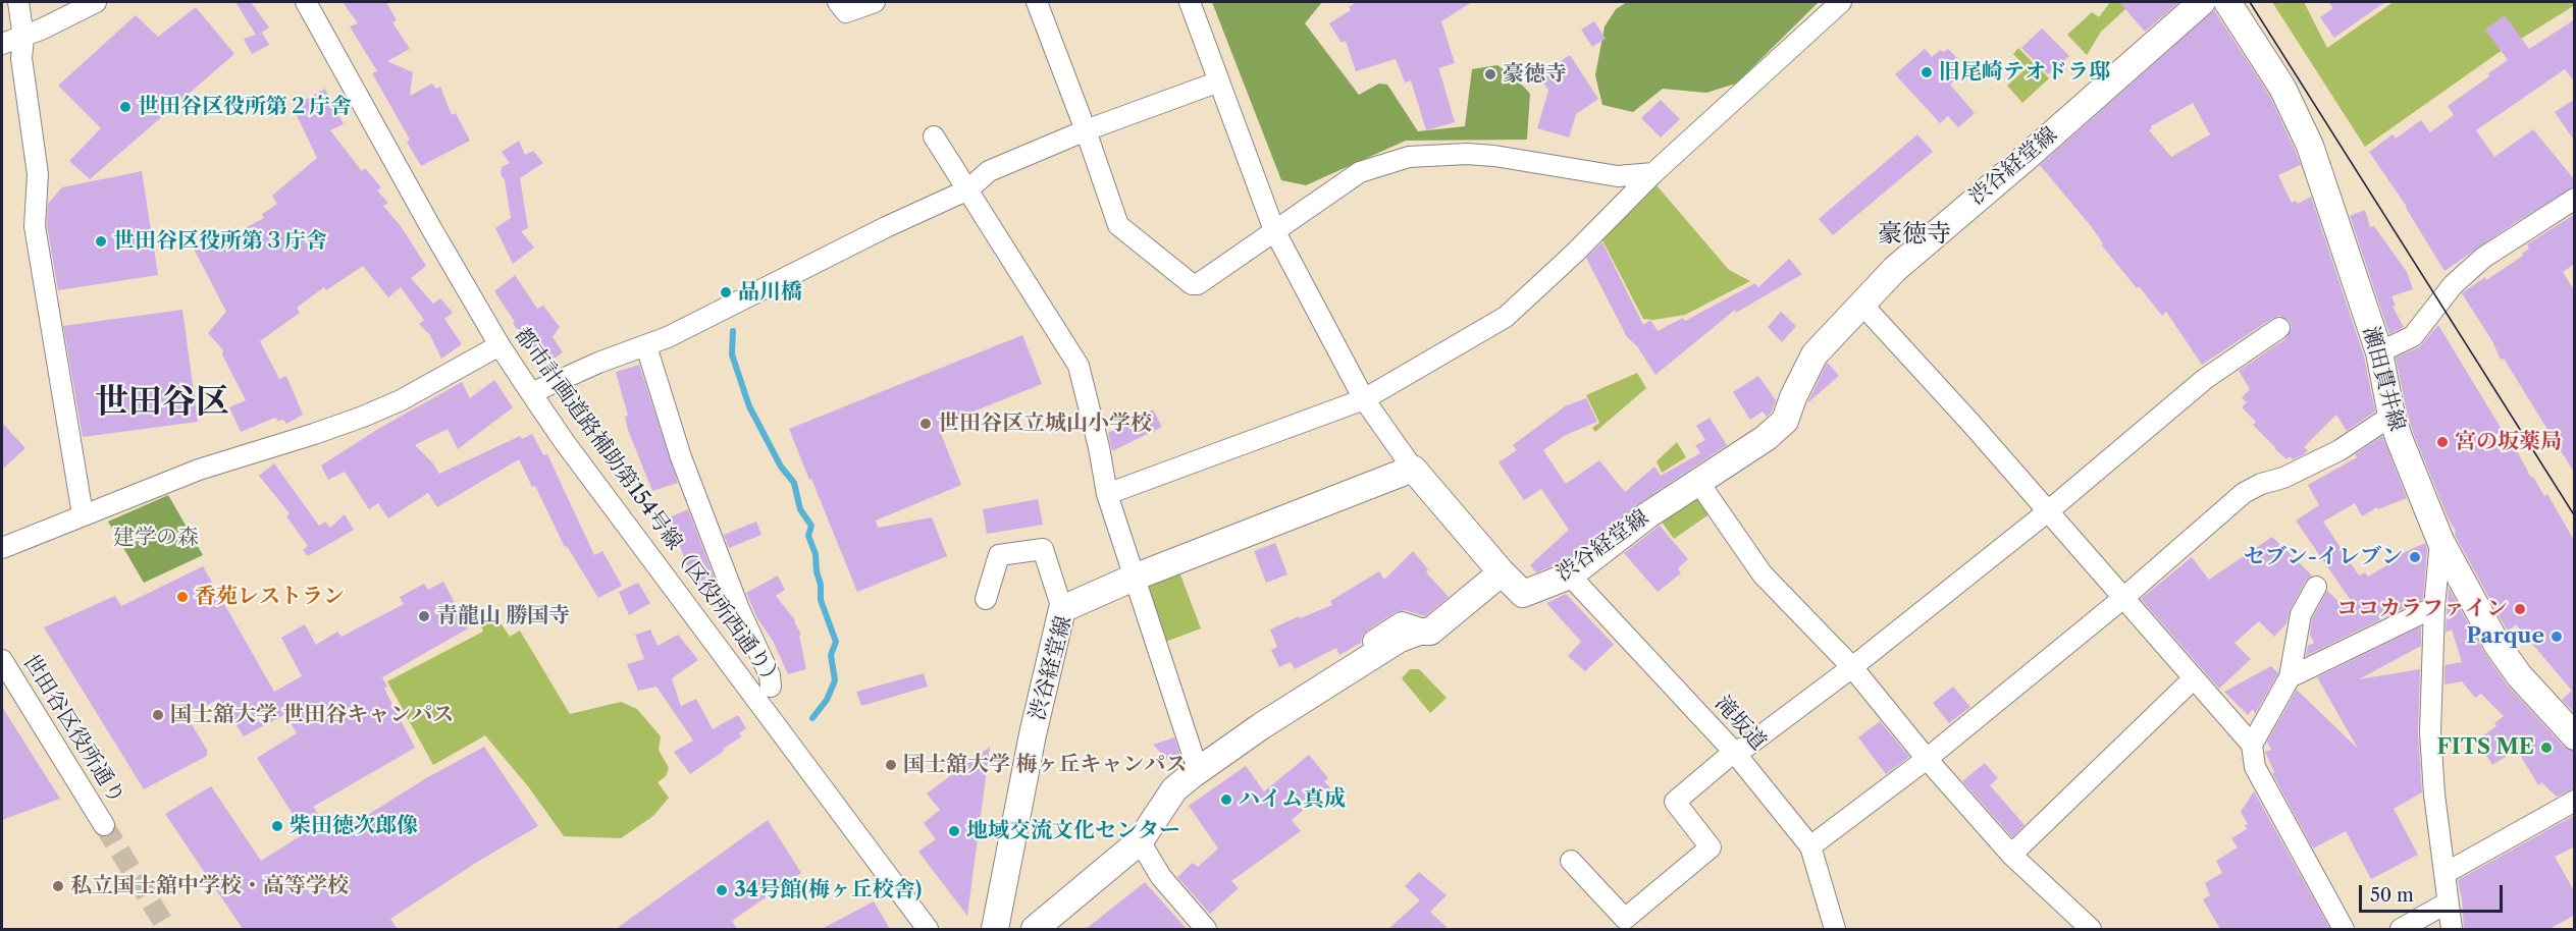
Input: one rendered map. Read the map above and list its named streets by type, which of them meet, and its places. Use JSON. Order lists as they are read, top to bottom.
{
  "streets": {
    "main road": ["渋谷経堂線", "瀬田貫井線"],
    "street": ["都市計画道路補助第154号線（区役所西通り）", "滝坂道", "世田谷区役所通り"]
  },
  "crossings": [
    ["渋谷経堂線", "滝坂道"]
  ],
  "districts": ["豪徳寺", "世田谷区"],
  "parks": ["建学の森"],
  "places": [
    "旧尾崎テオドラ邸",
    "豪徳寺",
    "世田谷区役所第２庁舎",
    "世田谷区役所第３庁舎",
    "品川橋",
    "世田谷区立城山小学校",
    "宮の坂薬局",
    "セブン-イレブン",
    "香苑レストラン",
    "ココカラファイン",
    "青龍山 勝国寺",
    "Parque",
    "国士舘大学 世田谷キャンパス",
    "FITS ME",
    "国士舘大学 梅ヶ丘キャンパス",
    "ハイム真成",
    "柴田徳次郎像",
    "地域交流文化センター",
    "私立国士舘中学校・高等学校",
    "34号館(梅ヶ丘校舎)"
  ],
  "scale_bar": "50 m"
}
